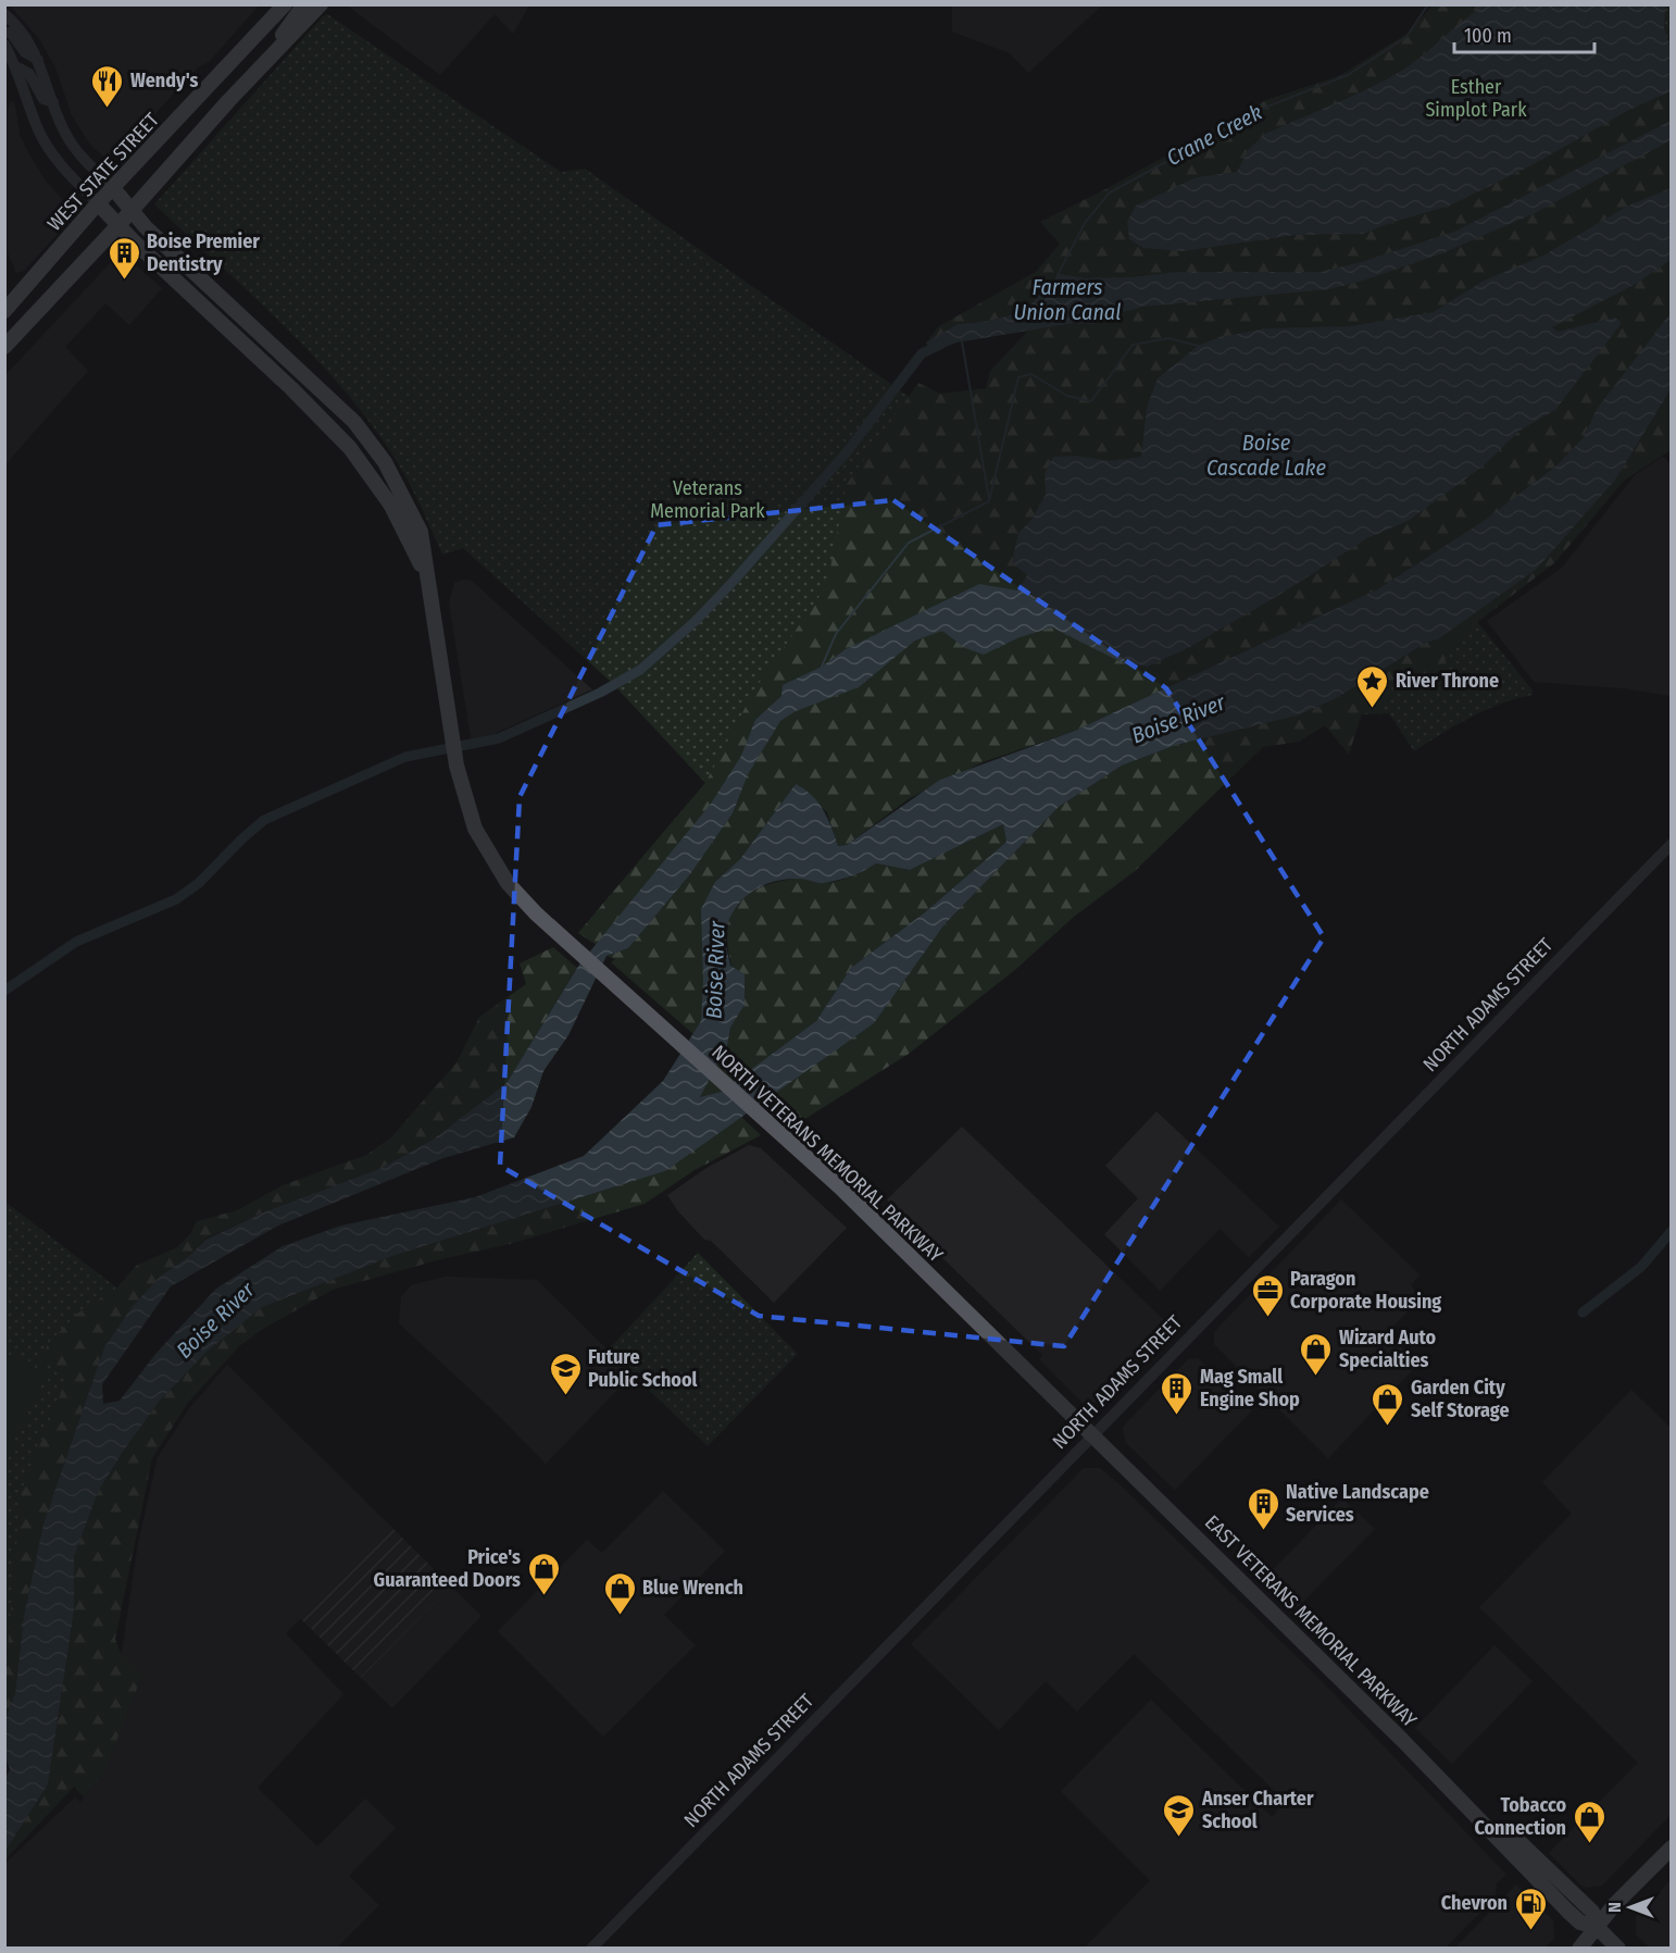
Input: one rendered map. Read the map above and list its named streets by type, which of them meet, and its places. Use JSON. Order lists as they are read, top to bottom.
{
  "streets": {
    "main road": ["WEST STATE STREET", "NORTH VETERANS MEMORIAL PARKWAY", "EAST VETERANS MEMORIAL PARKWAY"],
    "street": ["NORTH ADAMS STREET"]
  },
  "crossings": [
    ["WEST STATE STREET", "NORTH VETERANS MEMORIAL PARKWAY"],
    ["NORTH ADAMS STREET", "NORTH VETERANS MEMORIAL PARKWAY"],
    ["NORTH ADAMS STREET", "EAST VETERANS MEMORIAL PARKWAY"],
    ["NORTH VETERANS MEMORIAL PARKWAY", "EAST VETERANS MEMORIAL PARKWAY"]
  ],
  "water": [
    "Crane Creek",
    "Farmers Union Canal",
    "Boise Cascade Lake",
    "Boise River"
  ],
  "parks": ["Esther Simplot Park", "Veterans Memorial Park"],
  "places": {
    "restaurant": ["Wendy's"],
    "building": ["Boise Premier Dentistry", "Mag Small Engine Shop", "Native Landscape Services"],
    "place": ["River Throne"],
    "office": ["Paragon Corporate Housing"],
    "shop": [
      "Wizard Auto Specialties",
      "Garden City Self Storage",
      "Price's Guaranteed Doors",
      "Blue Wrench",
      "Tobacco Connection"
    ],
    "school or university": ["Future Public School", "Anser Charter School"],
    "fuel station": ["Chevron"]
  },
  "scale_bar": "100 m",
  "north": "left"
}
